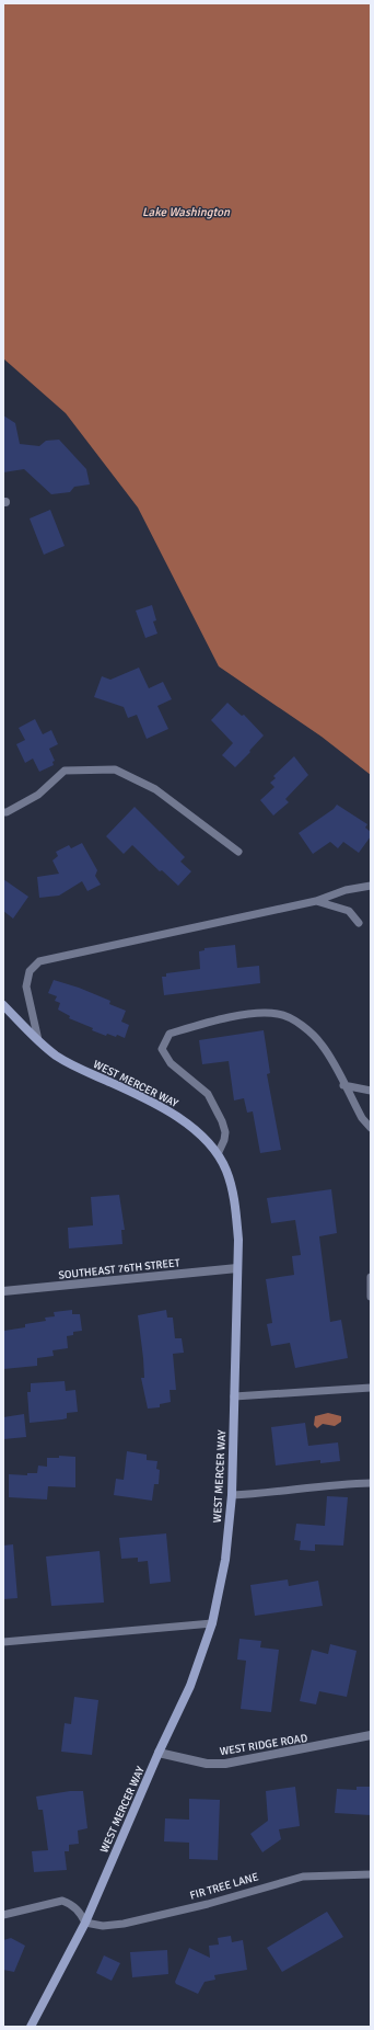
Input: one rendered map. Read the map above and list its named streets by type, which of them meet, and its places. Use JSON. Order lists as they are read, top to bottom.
{
  "streets": {
    "street": ["WEST MERCER WAY", "SOUTHEAST 76TH STREET", "WEST RIDGE ROAD"],
    "lane": ["FIR TREE LANE"]
  },
  "crossings": [
    ["WEST MERCER WAY", "SOUTHEAST 76TH STREET"],
    ["WEST MERCER WAY", "WEST RIDGE ROAD"],
    ["WEST MERCER WAY", "FIR TREE LANE"]
  ],
  "water": ["Lake Washington"]
}
